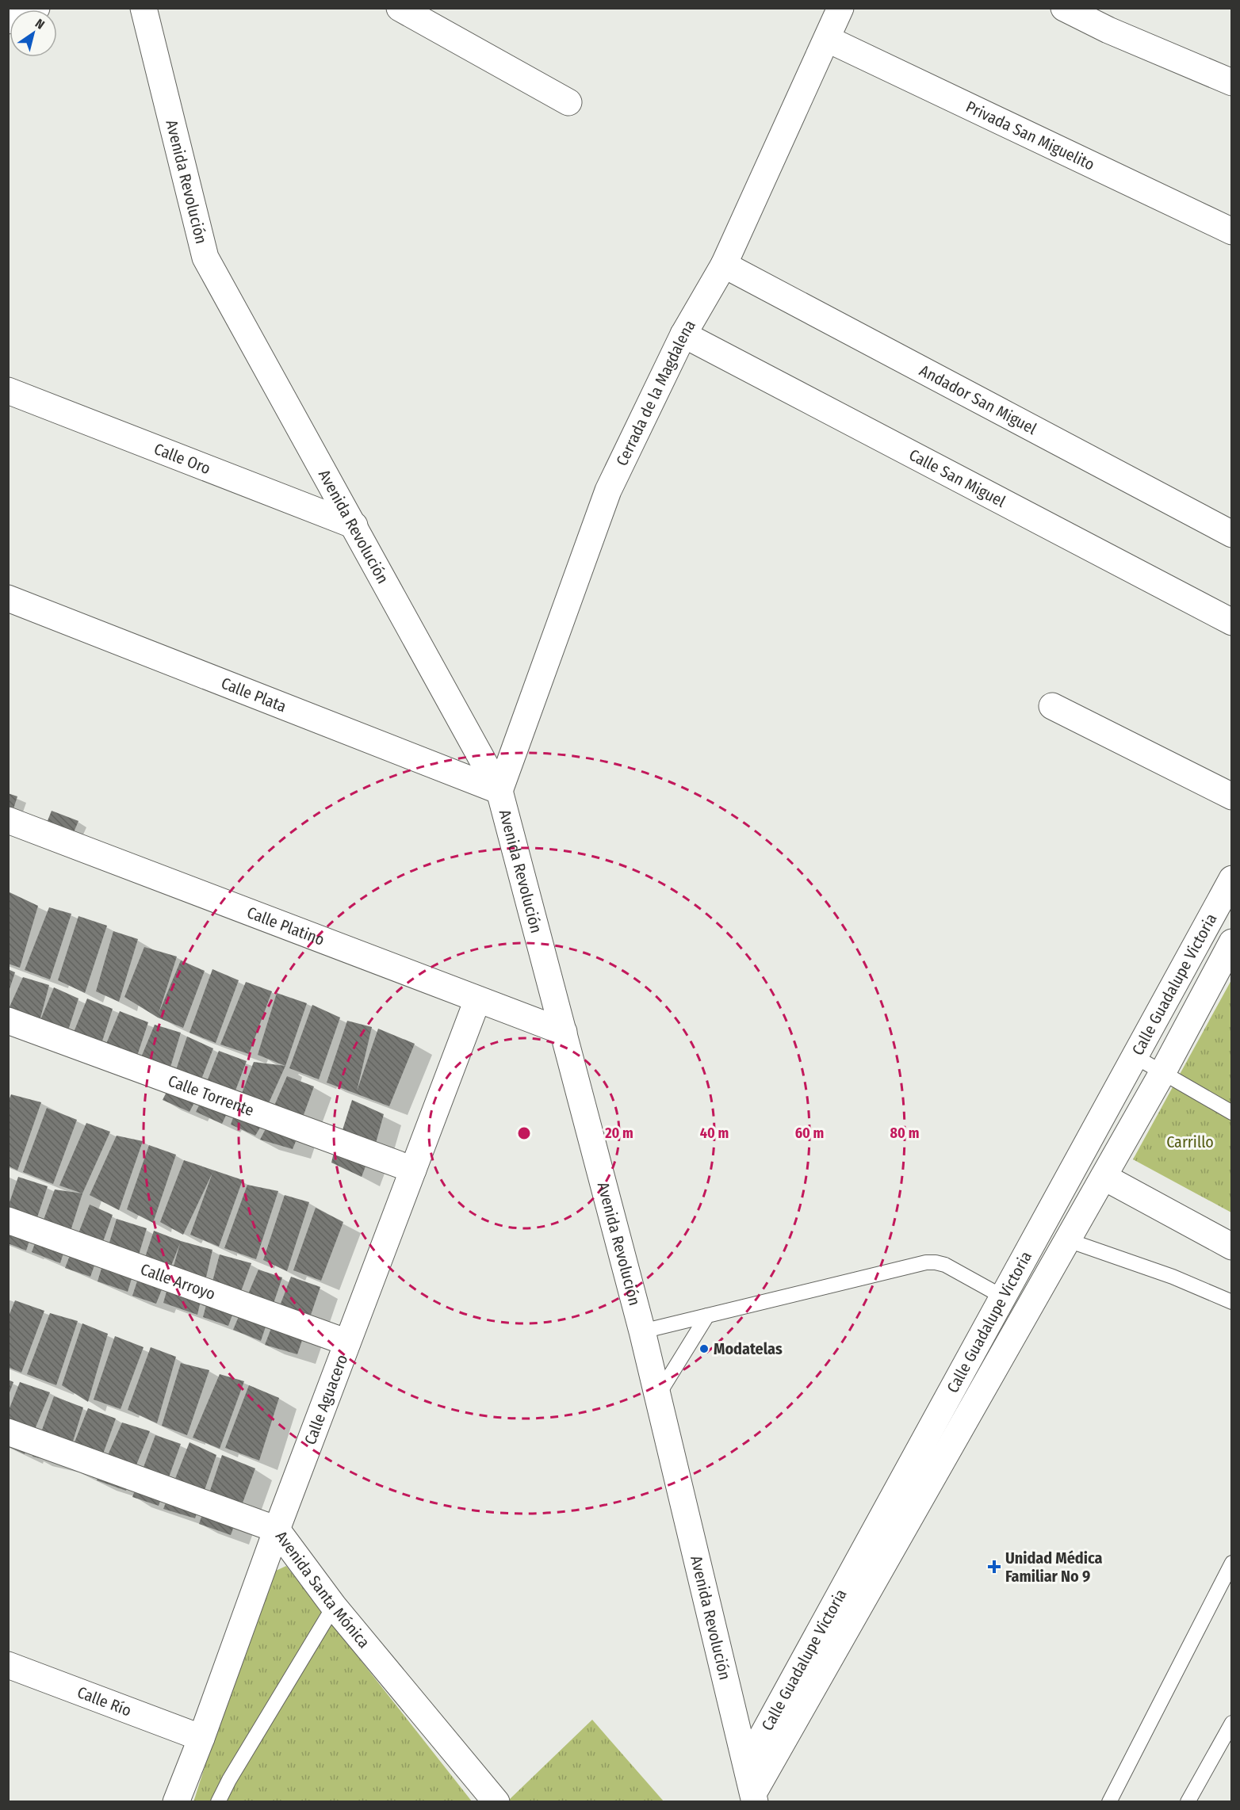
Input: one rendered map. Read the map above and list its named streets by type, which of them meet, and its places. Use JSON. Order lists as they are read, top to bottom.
{
  "streets": {
    "street": [
      "Privada San Miguelito",
      "Avenida Revolución",
      "Cerrada de la Magdalena",
      "Andador San Miguel",
      "Calle Oro",
      "Calle San Miguel",
      "Calle Plata",
      "Calle Platino",
      "Calle Guadalupe Victoria",
      "Calle Torrente",
      "Calle Arroyo",
      "Calle Aguacero",
      "Avenida Santa Mónica",
      "Calle Río"
    ]
  },
  "crossings": [
    ["Privada San Miguelito", "Cerrada de la Magdalena"],
    ["Avenida Revolución", "Cerrada de la Magdalena"],
    ["Avenida Revolución", "Calle Oro"],
    ["Avenida Revolución", "Calle Plata"],
    ["Avenida Revolución", "Calle Platino"],
    ["Avenida Revolución", "Calle Guadalupe Victoria"],
    ["Cerrada de la Magdalena", "Andador San Miguel"],
    ["Cerrada de la Magdalena", "Calle San Miguel"],
    ["Cerrada de la Magdalena", "Calle Plata"],
    ["Calle Platino", "Calle Aguacero"],
    ["Calle Torrente", "Calle Aguacero"],
    ["Calle Arroyo", "Calle Aguacero"],
    ["Calle Aguacero", "Avenida Santa Mónica"],
    ["Calle Aguacero", "Calle Río"]
  ],
  "parks": ["Carrillo"],
  "places": {
    "other": ["Modatelas"],
    "health": ["Unidad Médica Familiar No 9"]
  },
  "north": "top right",
  "rings": [
    "20 m",
    "40 m",
    "60 m",
    "80 m"
  ]
}
